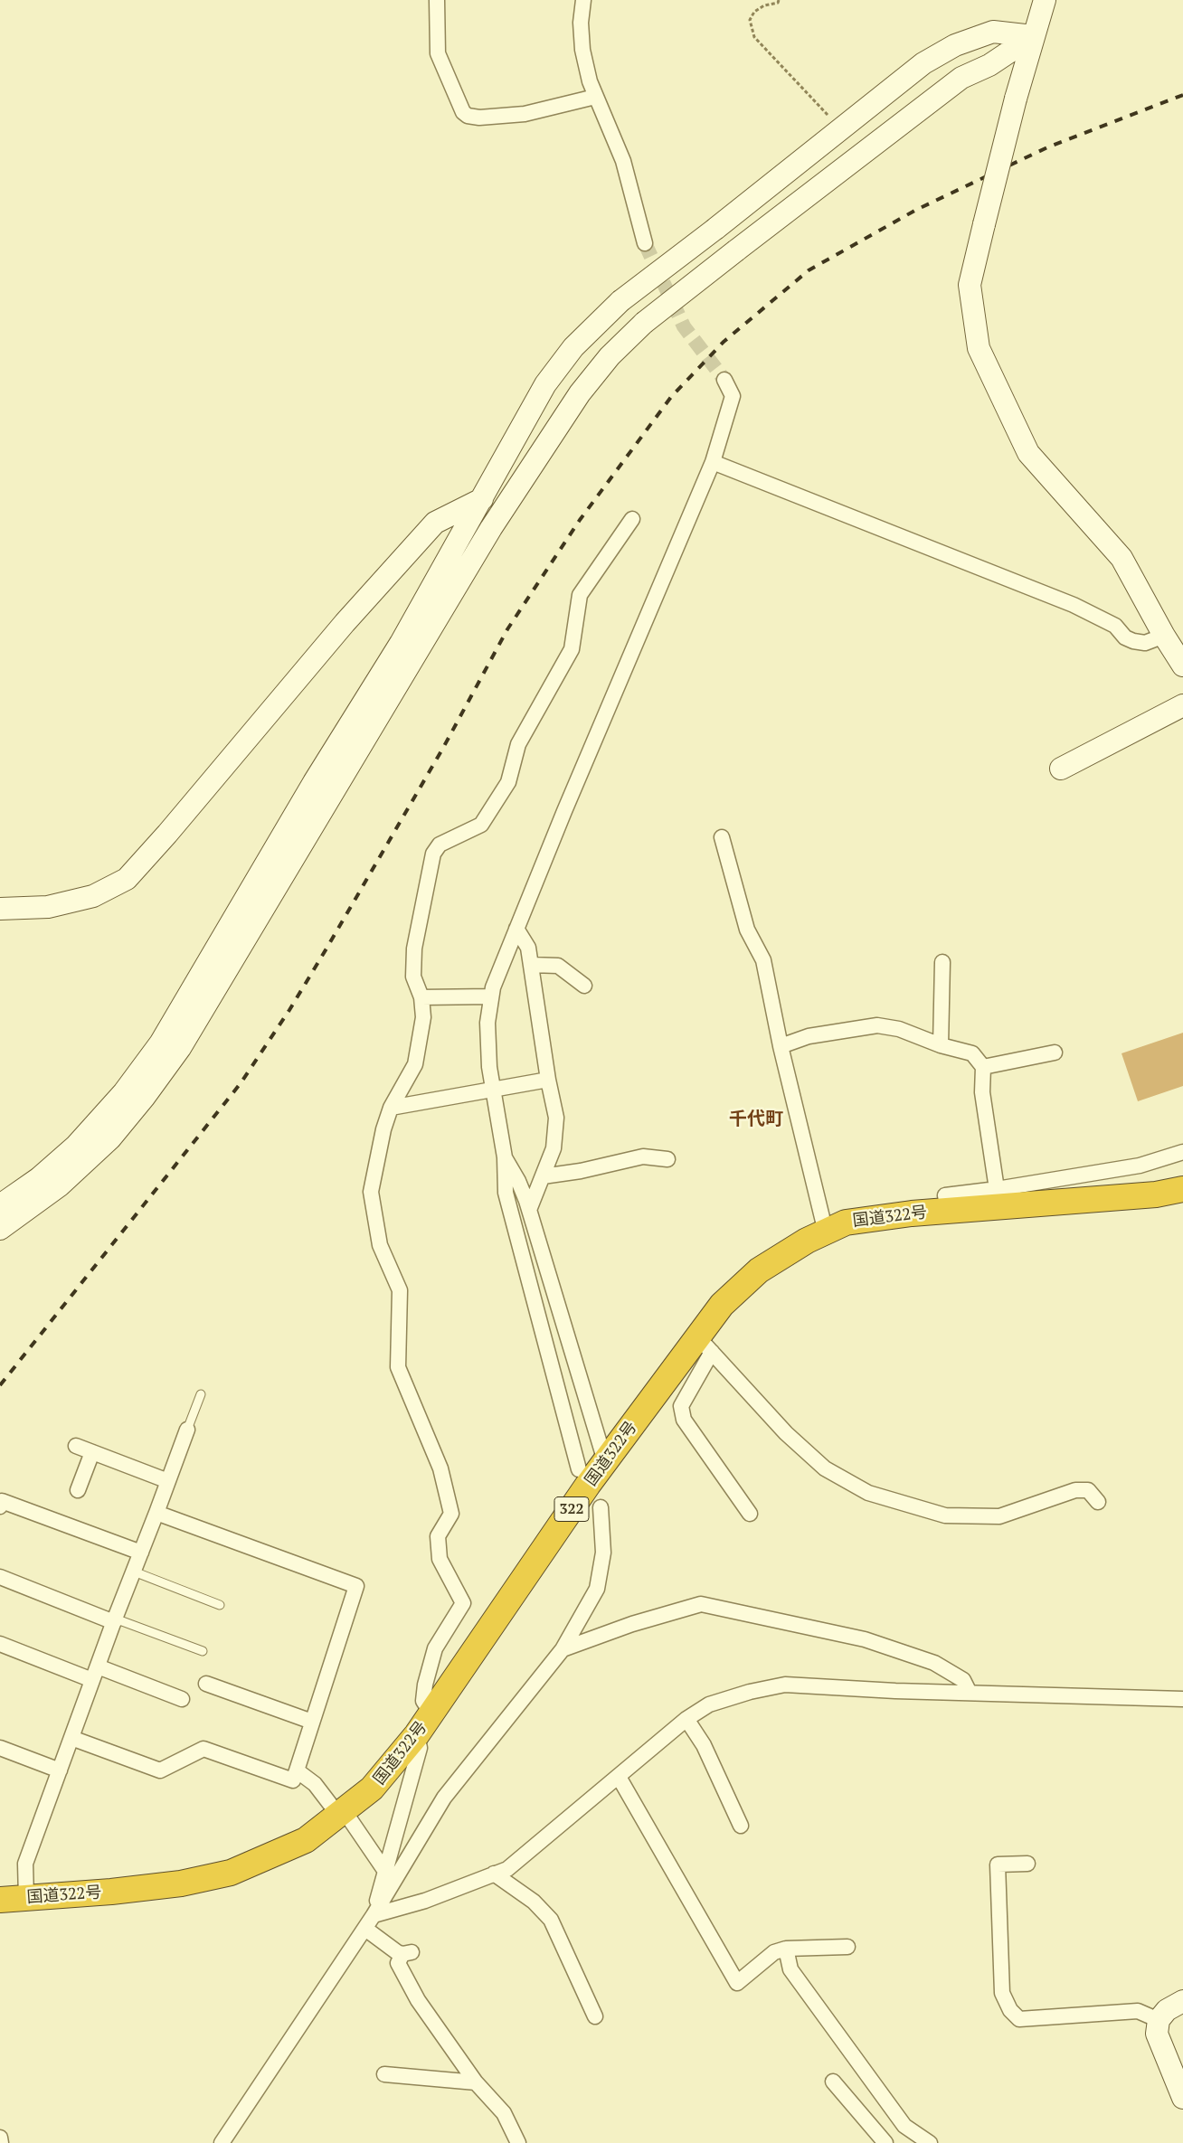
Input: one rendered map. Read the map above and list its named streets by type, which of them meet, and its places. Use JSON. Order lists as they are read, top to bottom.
{
  "streets": {
    "highway": ["国道322号", "322"]
  },
  "districts": ["千代町"]
}
